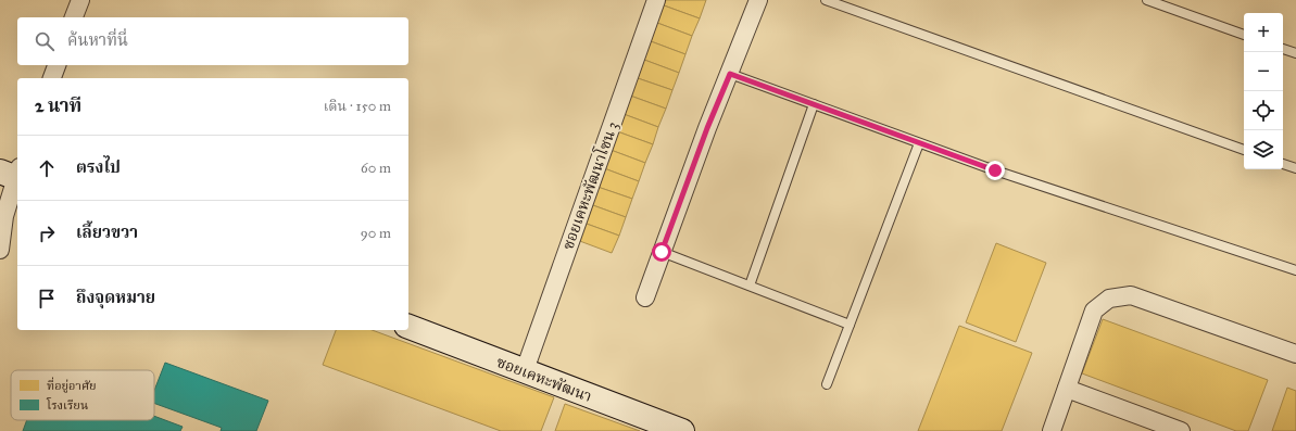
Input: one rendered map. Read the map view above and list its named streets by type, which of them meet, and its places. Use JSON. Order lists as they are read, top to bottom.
{
  "streets": {
    "street": ["ซอยเคหะพัฒนาโซน 3", "ซอยเคหะพัฒนา"]
  },
  "crossings": [
    ["ซอยเคหะพัฒนาโซน 3", "ซอยเคหะพัฒนา"]
  ],
  "legend": ["ที่อยู่อาศัย", "โรงเรียน"],
  "page": {
    "map_buttons": ["+", "−"],
    "search": "ค้นหาที่นี่",
    "heading": ["2 นาที", "เดิน · 150 m"],
    "list": [
      ["ตรงไป", "60 m"],
      ["เลี้ยวขวา", "90 m"],
      "ถึงจุดหมาย"
    ]
  }
}
